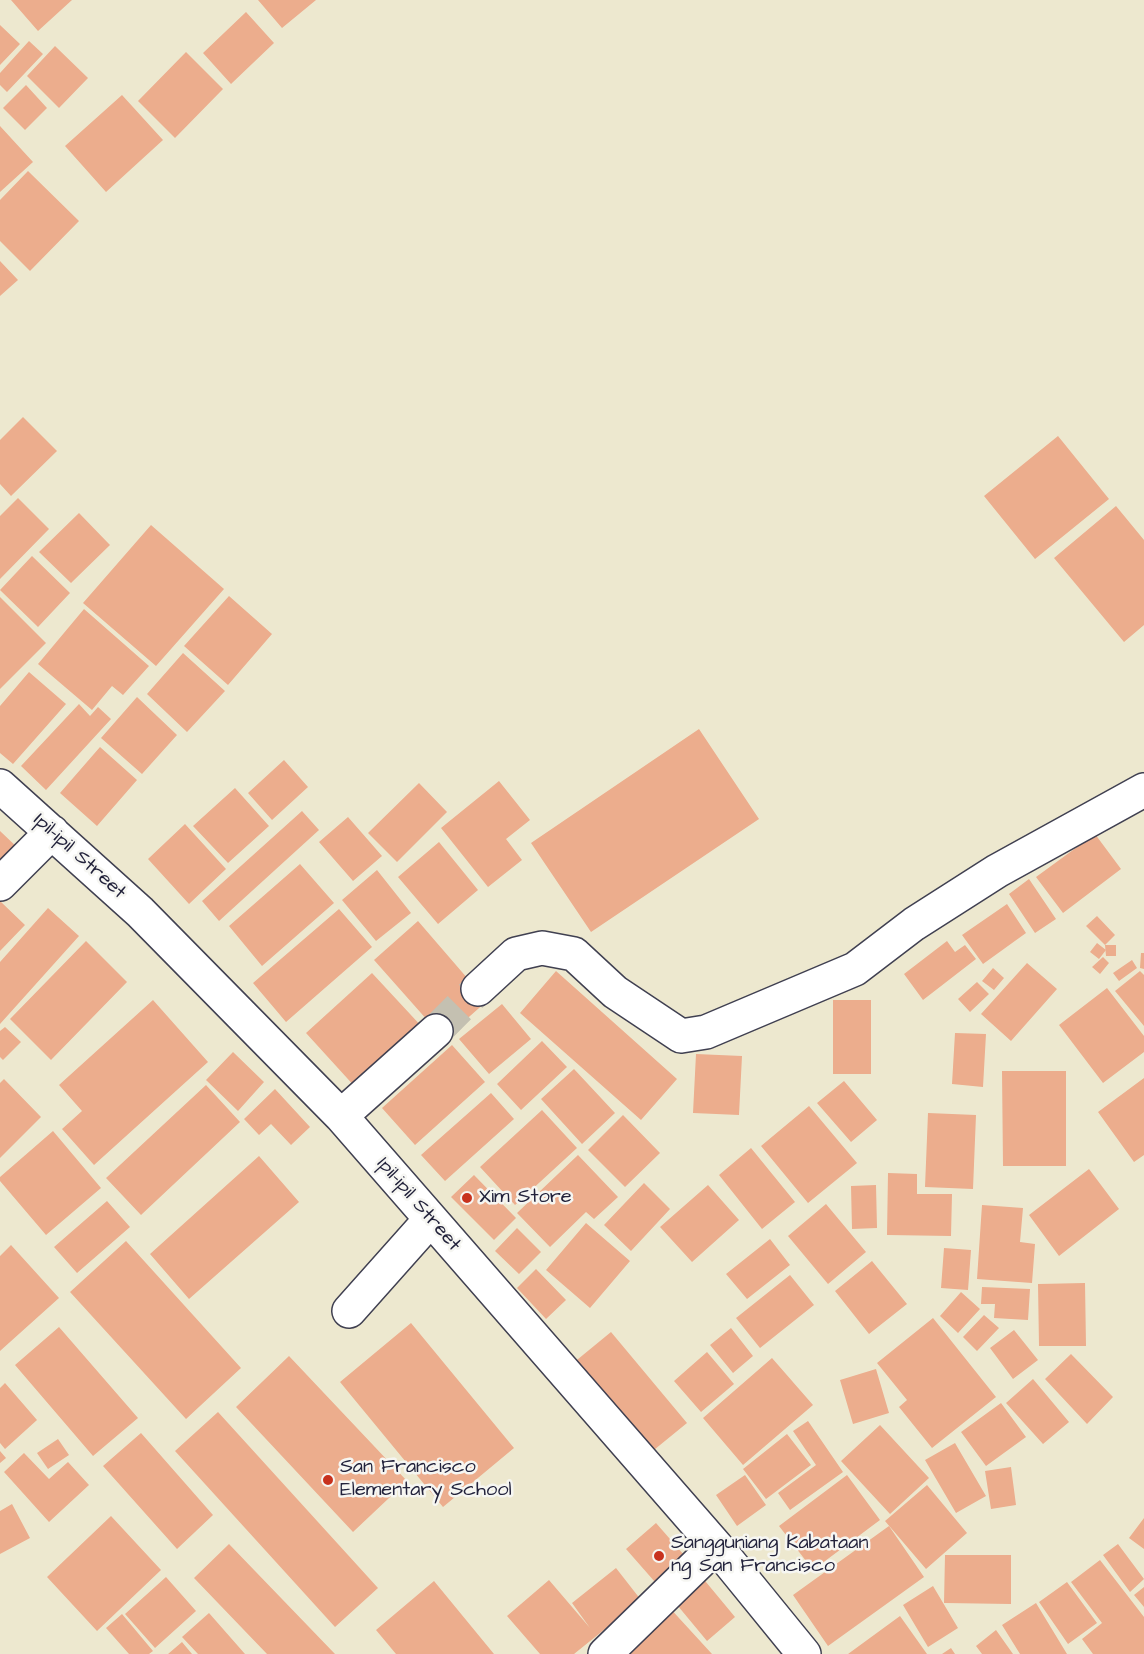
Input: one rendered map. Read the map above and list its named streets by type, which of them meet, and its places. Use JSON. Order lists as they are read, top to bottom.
{
  "streets": {
    "street": ["Ipil-ipil Street"]
  },
  "places": ["Xim Store", "San Francisco Elementary School", "Sangguniang Kabataan ng San Francisco"]
}
